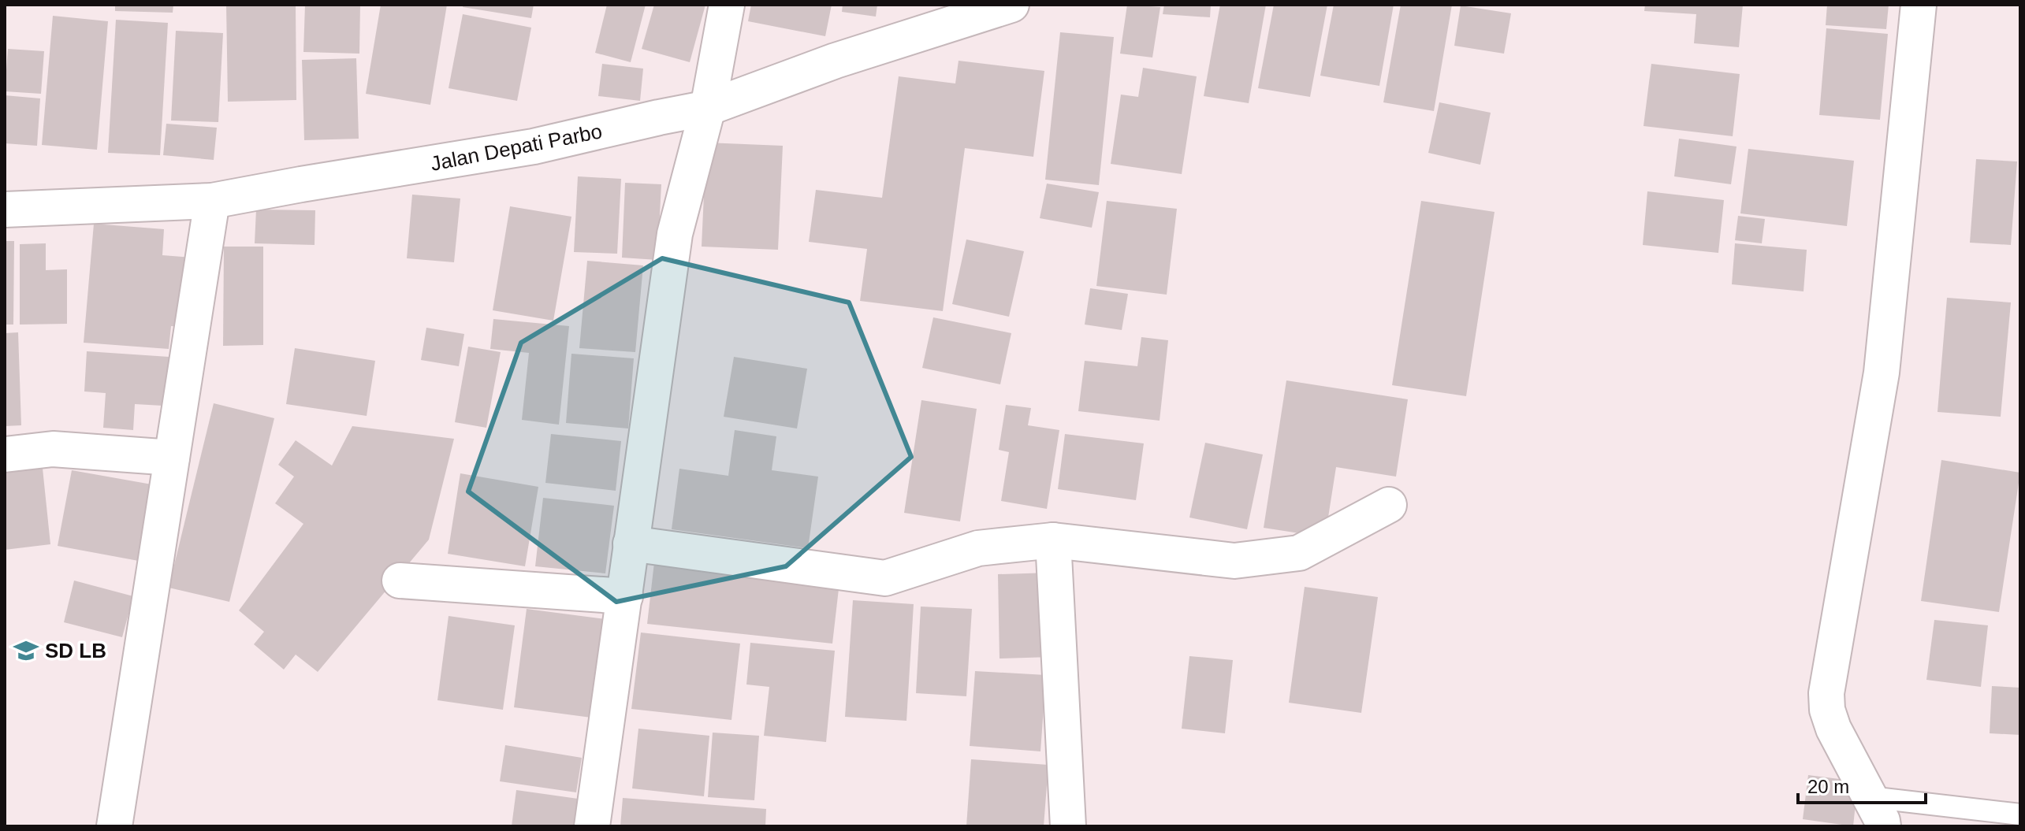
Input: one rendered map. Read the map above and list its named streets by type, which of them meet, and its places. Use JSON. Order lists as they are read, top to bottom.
{
  "streets": {
    "street": ["Jalan Depati Parbo"]
  },
  "places": {
    "school or university": ["SD LB"]
  },
  "scale_bar": "20 m"
}
